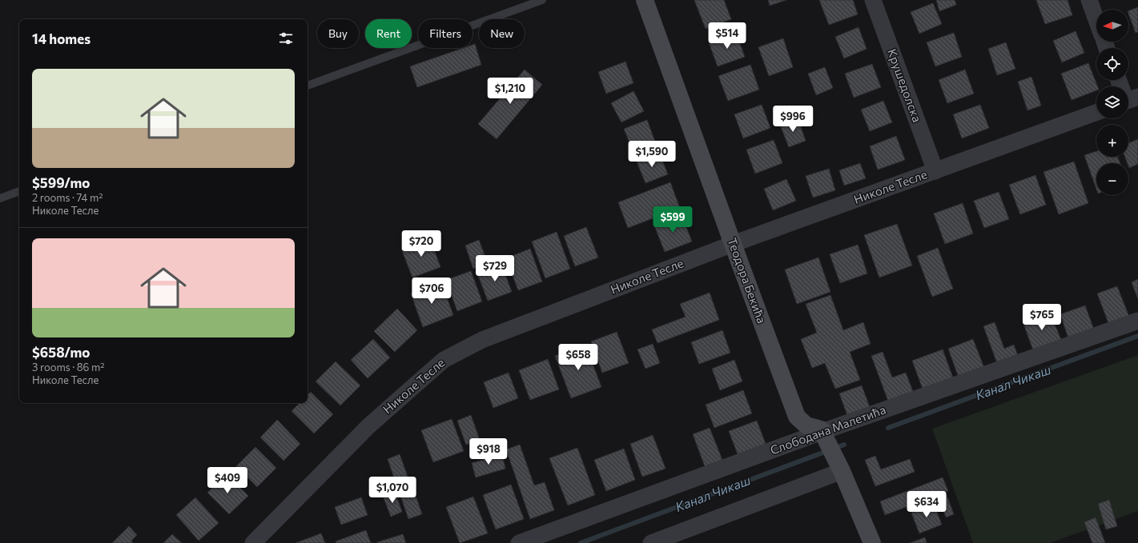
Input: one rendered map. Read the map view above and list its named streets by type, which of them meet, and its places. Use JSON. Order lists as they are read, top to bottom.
{
  "streets": {
    "street": [
      "Крушедолска",
      "Николе Тесле",
      "Теодора Бекића",
      "Слободана Малетића"
    ]
  },
  "crossings": [
    ["Крушедолска", "Николе Тесле"],
    ["Николе Тесле", "Теодора Бекића"],
    ["Теодора Бекића", "Слободана Малетића"]
  ],
  "water": ["Канал Чикаш"],
  "north": "left",
  "page": {
    "map_buttons": ["+", "−"],
    "chip": [
      "Buy",
      "Rent",
      "Filters",
      "New"
    ],
    "heading": "14 homes",
    "price": [
      "$514",
      "$1,210",
      "$996",
      "$1,590",
      "$599",
      "$720",
      "$729",
      "$706",
      "$765",
      "$658",
      "$918",
      "$409",
      "$1,070",
      "$634"
    ],
    "list": [
      {
        "name": "$599/mo",
        "note": "2 rooms · 74 m² · Николе Тесле"
      },
      {
        "name": "$658/mo",
        "note": "3 rooms · 86 m² · Николе Тесле"
      }
    ]
  }
}
